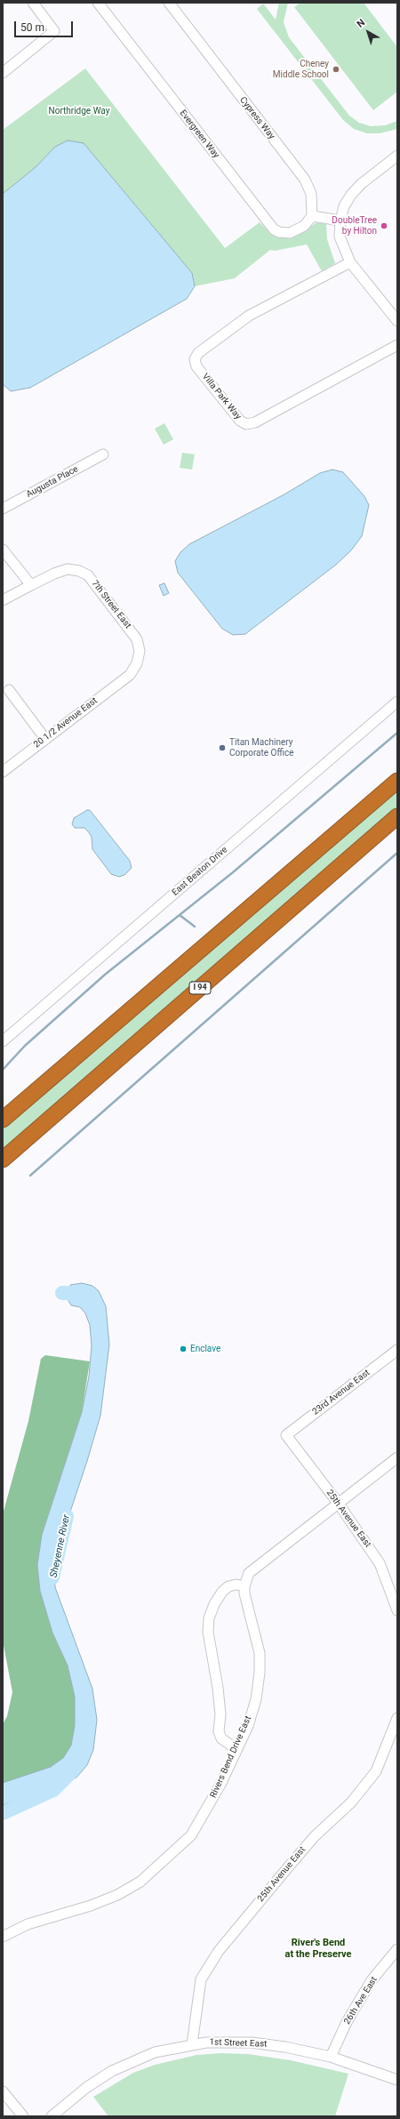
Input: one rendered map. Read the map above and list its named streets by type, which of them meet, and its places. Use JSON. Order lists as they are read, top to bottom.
{
  "streets": {
    "highway": ["I 94"],
    "street": [
      "Cypress Way",
      "Evergreen Way",
      "Villa Park Way",
      "Augusta Place",
      "7th Street East",
      "20 1/2 Avenue East",
      "East Beaton Drive",
      "23rd Avenue East",
      "25th Avenue East",
      "Rivers Bend Drive East",
      "26th Ave East",
      "1st Street East"
    ]
  },
  "crossings": [
    ["Cypress Way", "Evergreen Way"],
    ["7th Street East", "20 1/2 Avenue East"],
    ["23rd Avenue East", "25th Avenue East"],
    ["25th Avenue East", "1st Street East"],
    ["26th Ave East", "1st Street East"]
  ],
  "districts": ["River's Bend at the Preserve"],
  "water": ["Sheyenne River"],
  "parks": ["Northridge Way"],
  "places": [
    "Cheney Middle School",
    "DoubleTree by Hilton",
    "Titan Machinery Corporate Office",
    "Enclave"
  ],
  "scale_bar": "50 m",
  "north": "top left"
}
